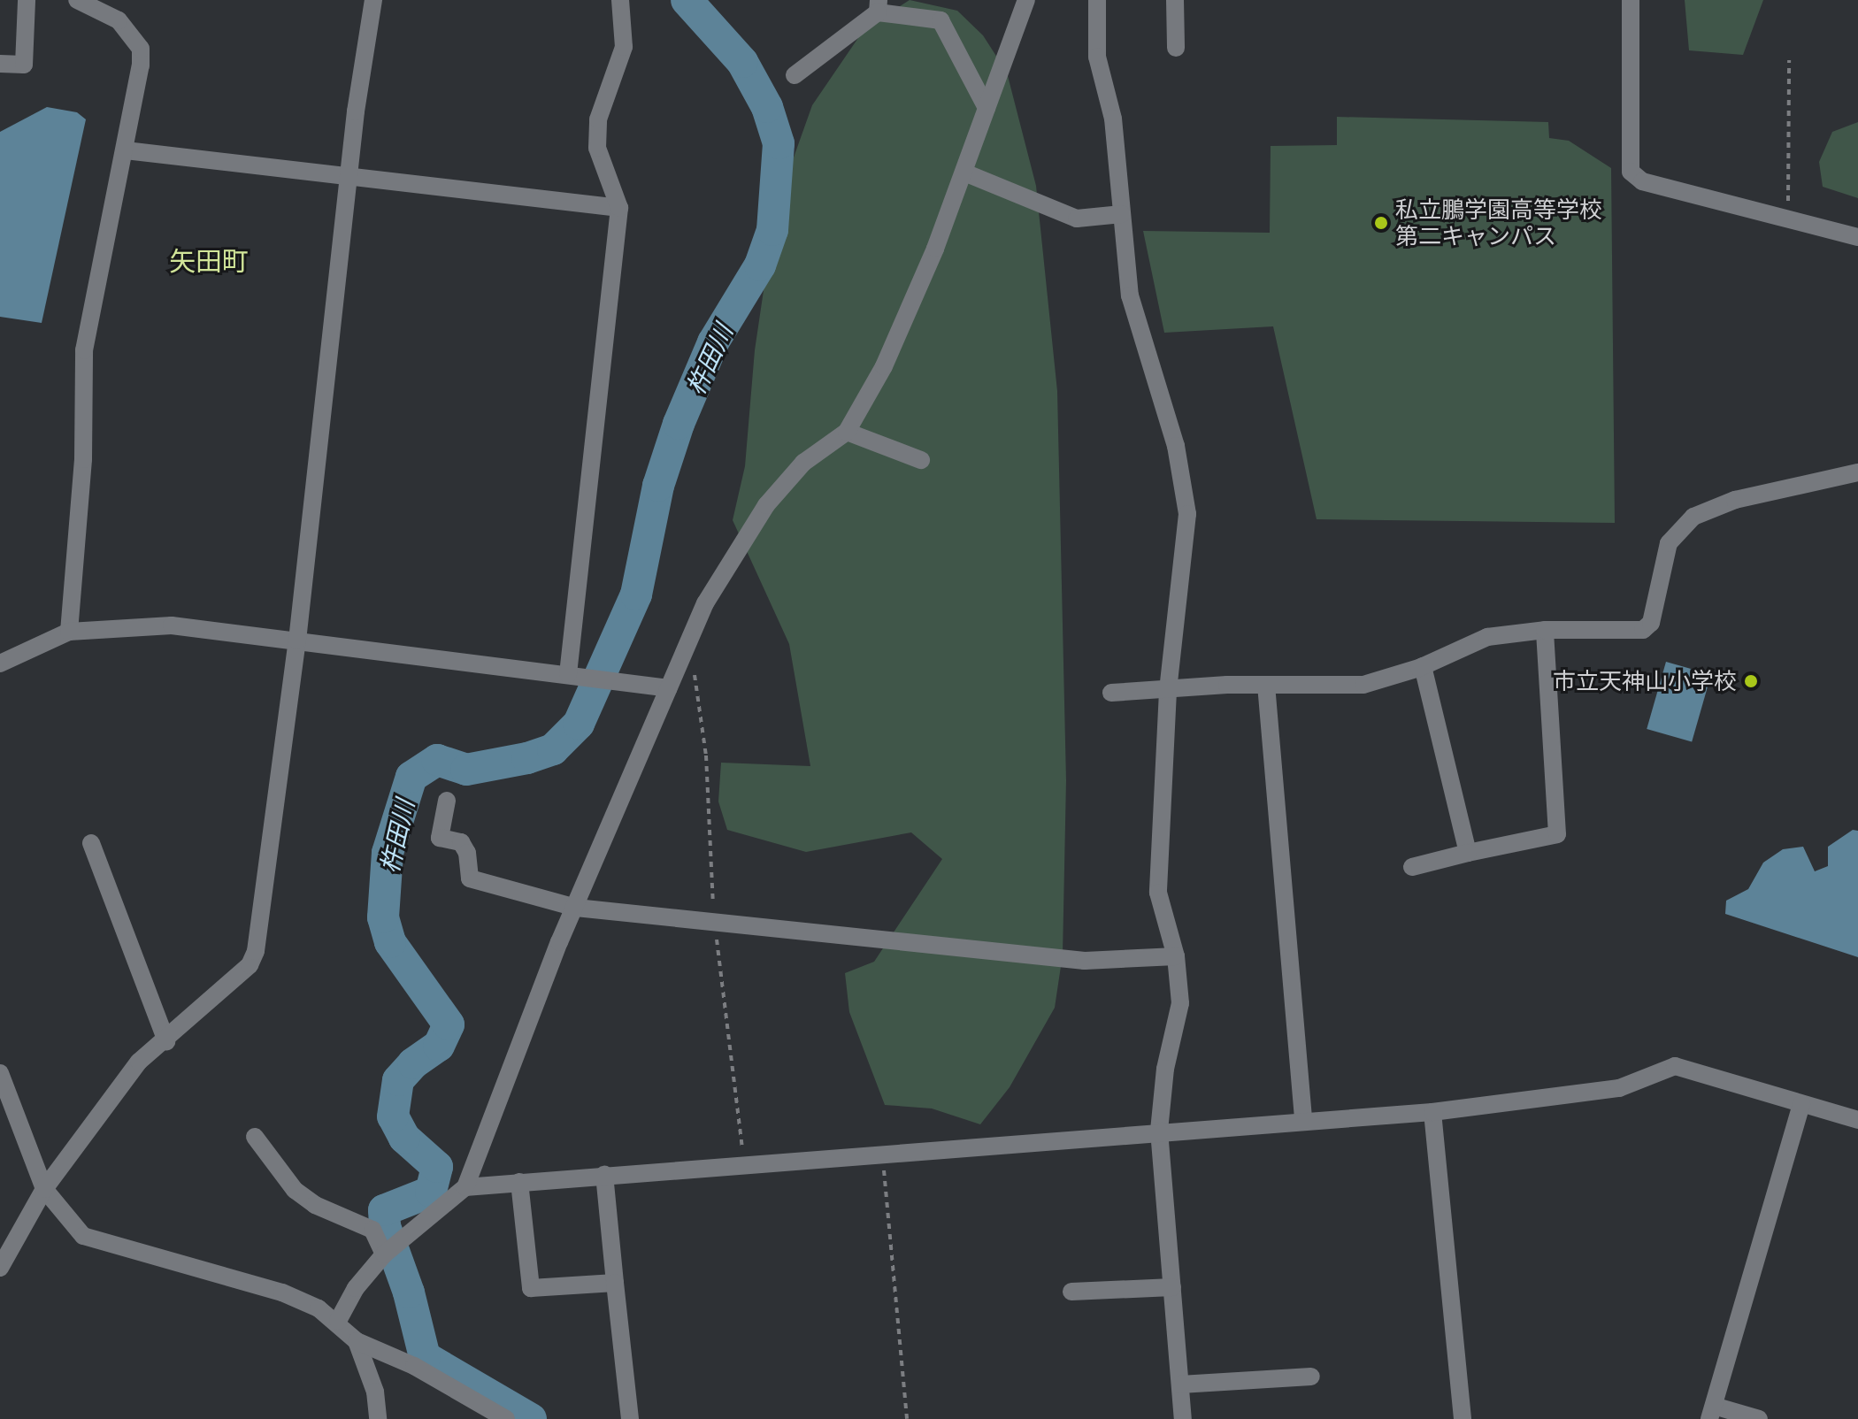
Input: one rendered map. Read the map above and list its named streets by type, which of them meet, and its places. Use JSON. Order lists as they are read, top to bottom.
{
  "districts": ["矢田町"],
  "water": ["杵田川"],
  "places": ["私立鵬学園高等学校 第二キャンパス", "市立天神山小学校"]
}
